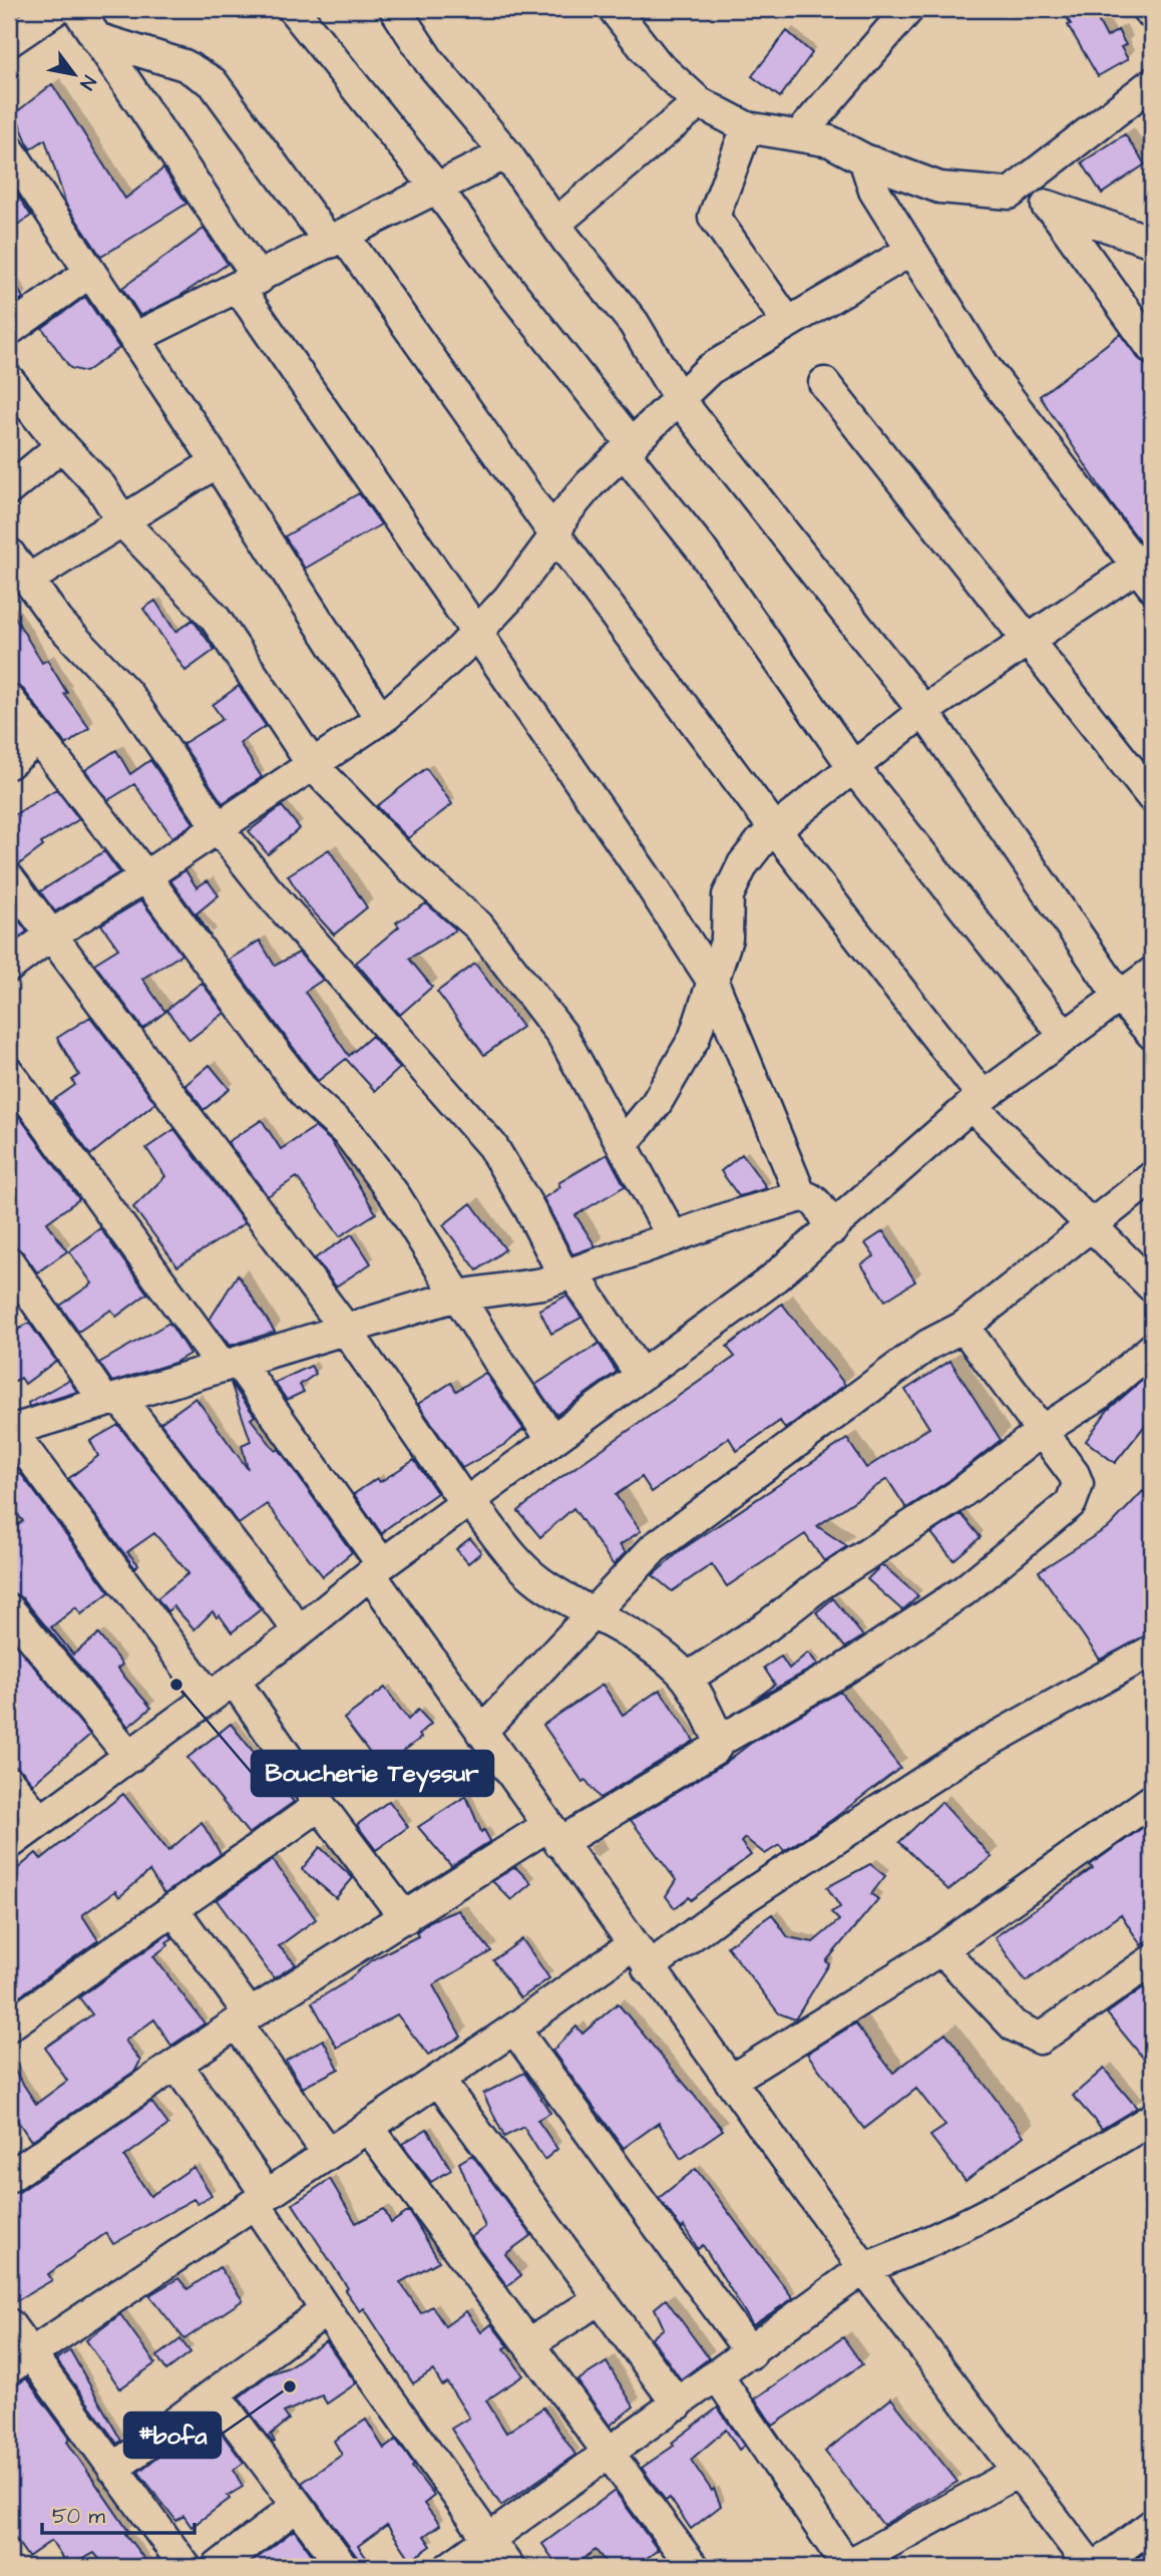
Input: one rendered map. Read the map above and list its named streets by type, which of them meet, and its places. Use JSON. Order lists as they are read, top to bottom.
{
  "places": ["Boucherie Teyssur", "#bofa"],
  "scale_bar": "50 m",
  "north": "bottom right"
}
